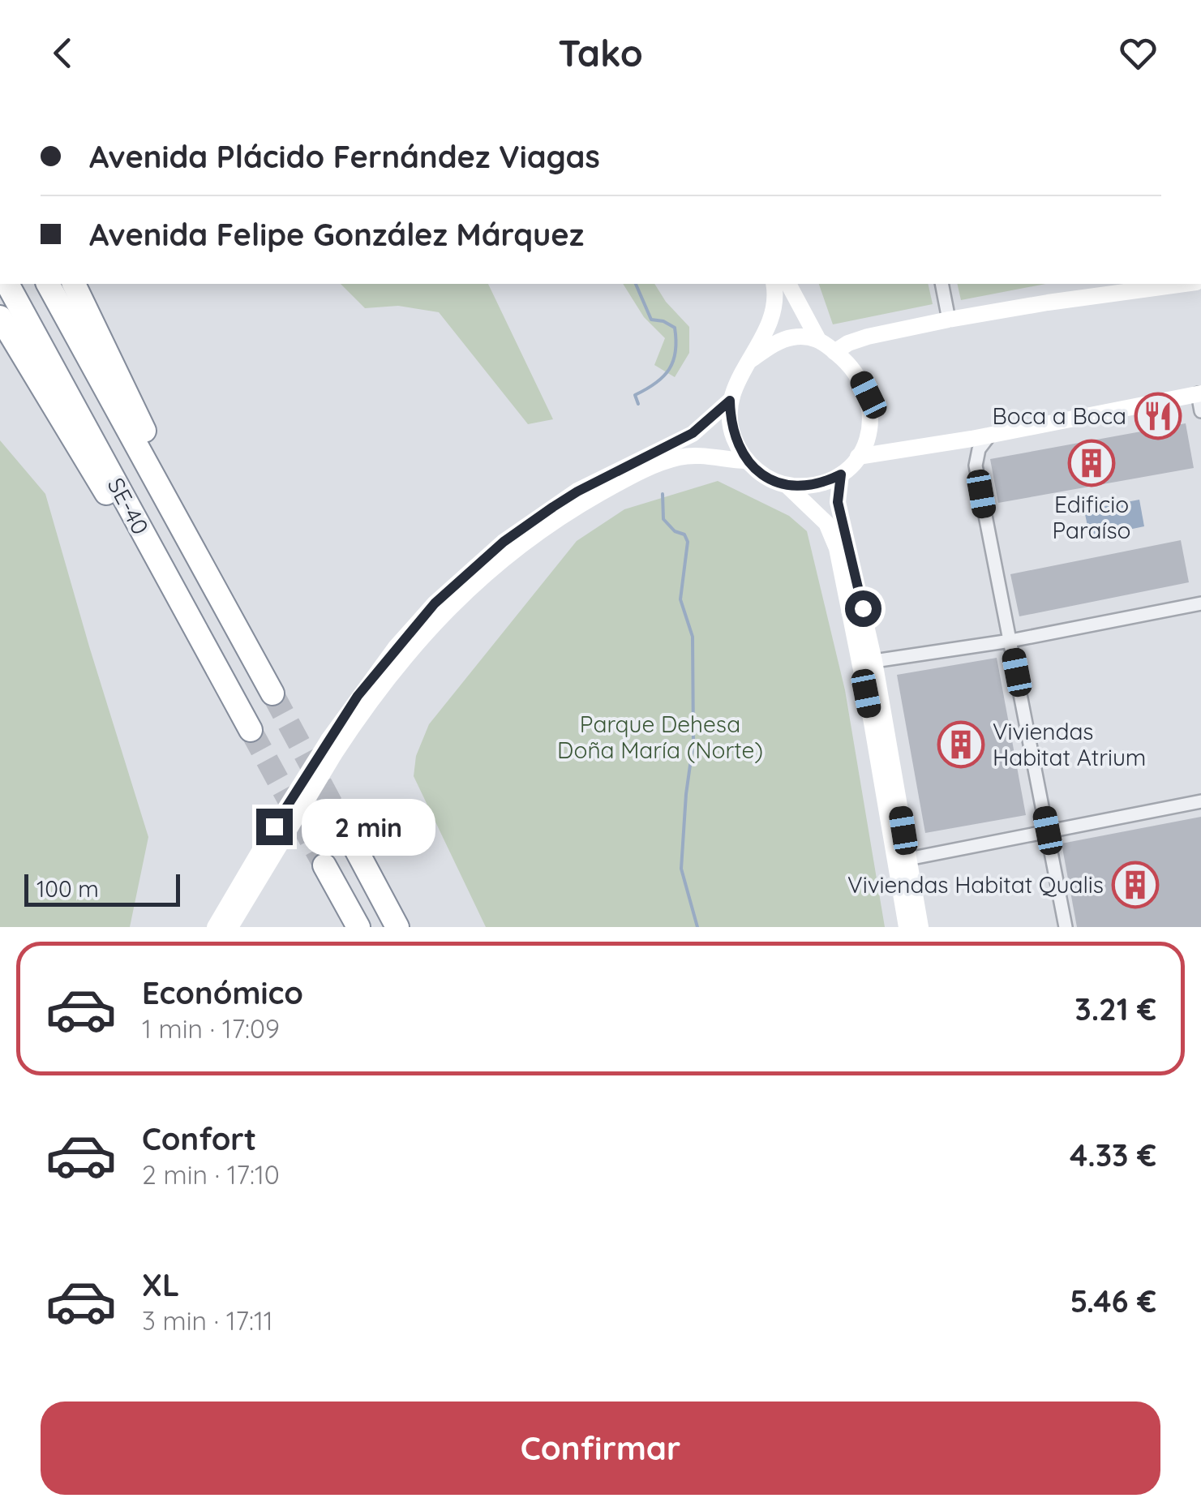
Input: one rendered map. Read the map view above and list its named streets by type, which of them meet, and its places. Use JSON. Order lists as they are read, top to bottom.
{
  "streets": {
    "highway": ["SE-40"]
  },
  "parks": ["Parque Dehesa Doña María (Norte)"],
  "places": {
    "restaurant": ["Boca a Boca"],
    "building": ["Edificio Paraíso", "Viviendas Habitat Atrium", "Viviendas Habitat Qualis"]
  },
  "scale_bar": "100 m",
  "page": {
    "header": "Tako",
    "banner": ["Avenida Plácido Fernández Viagas", "Avenida Felipe González Márquez"],
    "bubble": "2 min",
    "scale": "100 m",
    "list": [
      {
        "name": "Económico",
        "note": "1 min · 17:09",
        "value": "3.21 €"
      },
      {
        "name": "Confort",
        "note": "2 min · 17:10",
        "value": "4.33 €"
      },
      {
        "name": "XL",
        "note": "3 min · 17:11",
        "value": "5.46 €"
      }
    ],
    "buttons": "Confirmar"
  }
}
